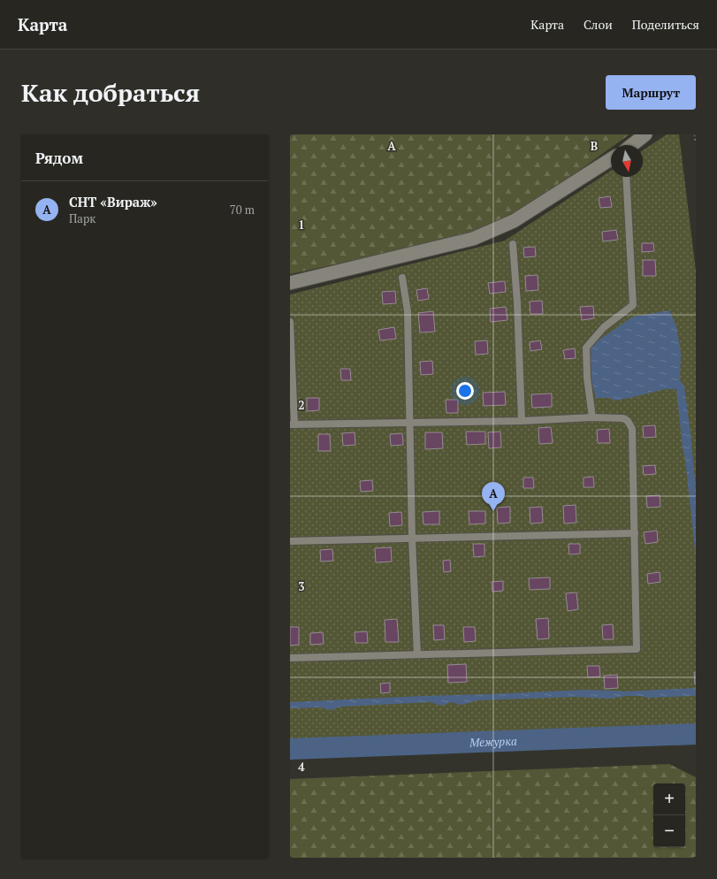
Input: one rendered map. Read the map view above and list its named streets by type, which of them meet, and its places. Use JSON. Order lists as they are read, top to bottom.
{
  "water": ["Межурка"],
  "north": "bottom",
  "page": {
    "header": "Карта",
    "nav": ["Карта", "Слои", "Поделиться"],
    "buttons": "Маршрут",
    "title": "Как добраться",
    "heading": "Рядом",
    "list": [
      {
        "mark": "A",
        "name": "СНТ «Вираж»",
        "note": "Парк",
        "value": "70 m"
      }
    ],
    "pins": "A",
    "map_buttons": ["+", "−"]
  },
  "grid": {
    "columns": ["A", "B"],
    "rows": [
      "1",
      "2",
      "3",
      "4"
    ]
  }
}
